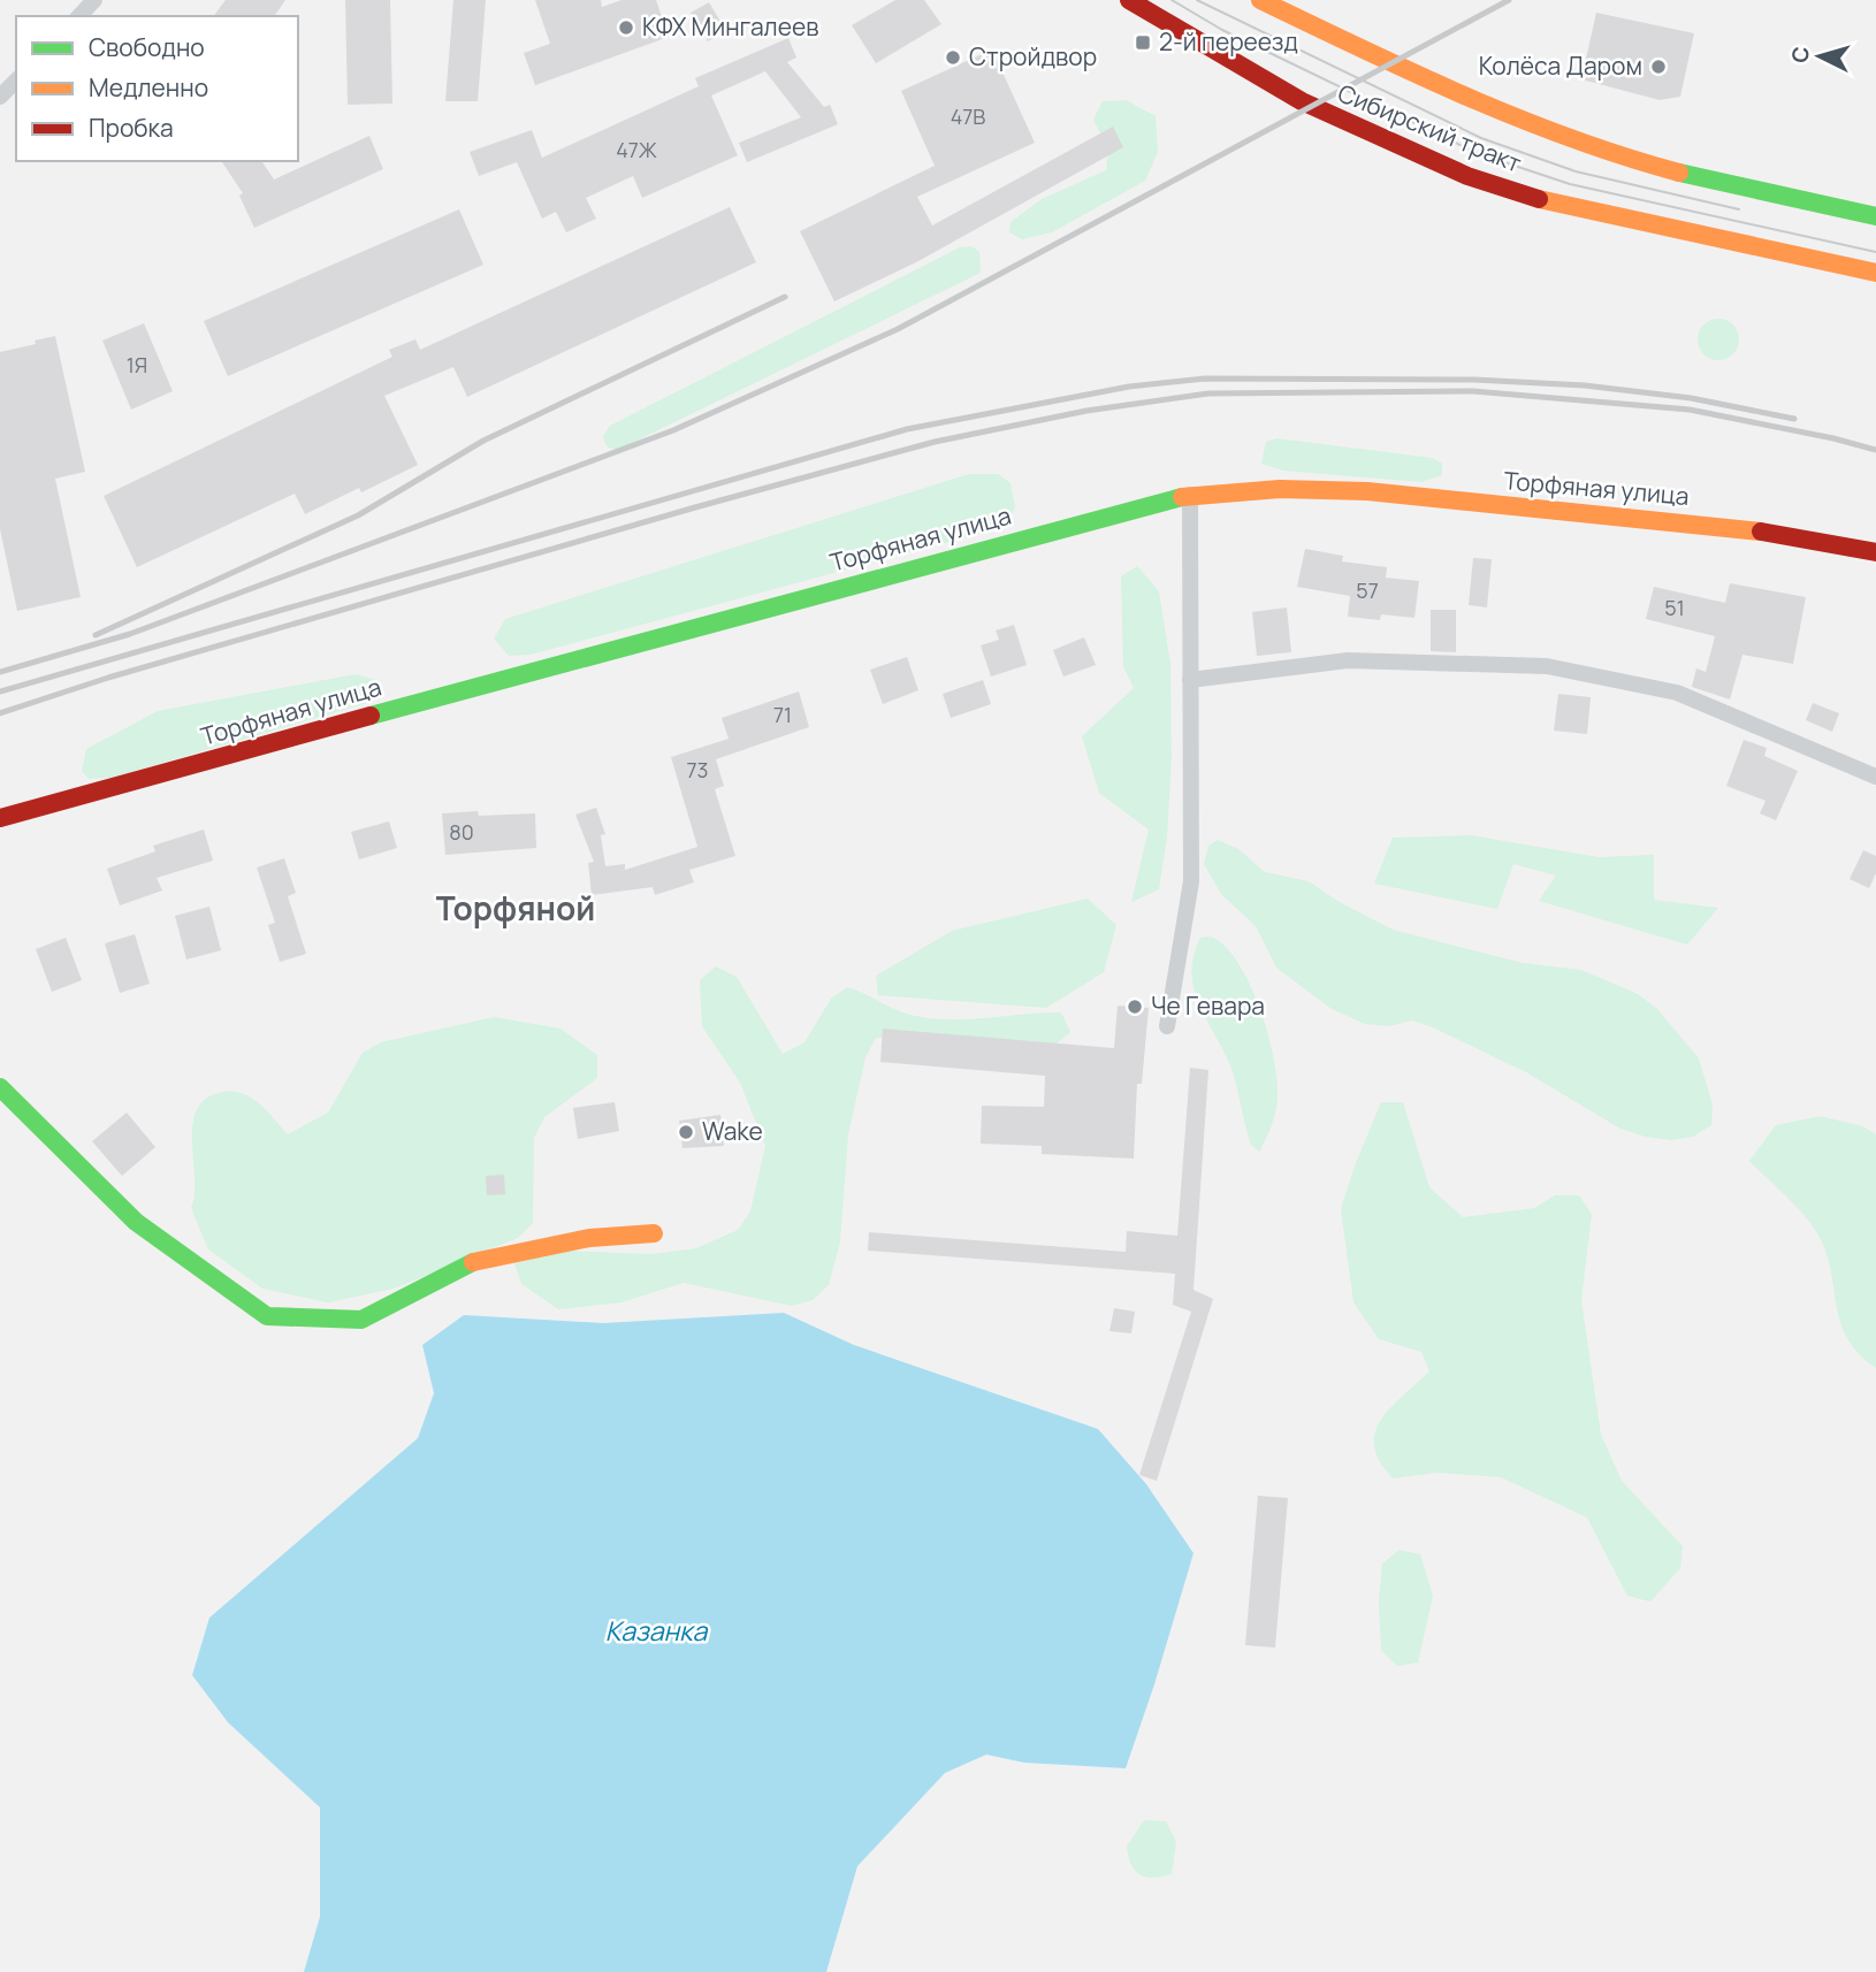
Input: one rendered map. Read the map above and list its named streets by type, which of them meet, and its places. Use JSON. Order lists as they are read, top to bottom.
{
  "streets": {
    "street": ["Сибирский тракт", "Торфяная улица"]
  },
  "districts": ["Торфяной"],
  "water": ["Казанка"],
  "places": {
    "other": [
      "КФХ Мингалеев",
      "Стройдвор",
      "Колёса Даром",
      "Че Гевара",
      "Wake"
    ],
    "transit": ["2-й переезд"]
  },
  "house_numbers": [
    "47В",
    "47Ж",
    "1Я",
    "57",
    "51",
    "71",
    "73",
    "80"
  ],
  "legend": ["Свободно", "Медленно", "Пробка"],
  "north": "left"
}
